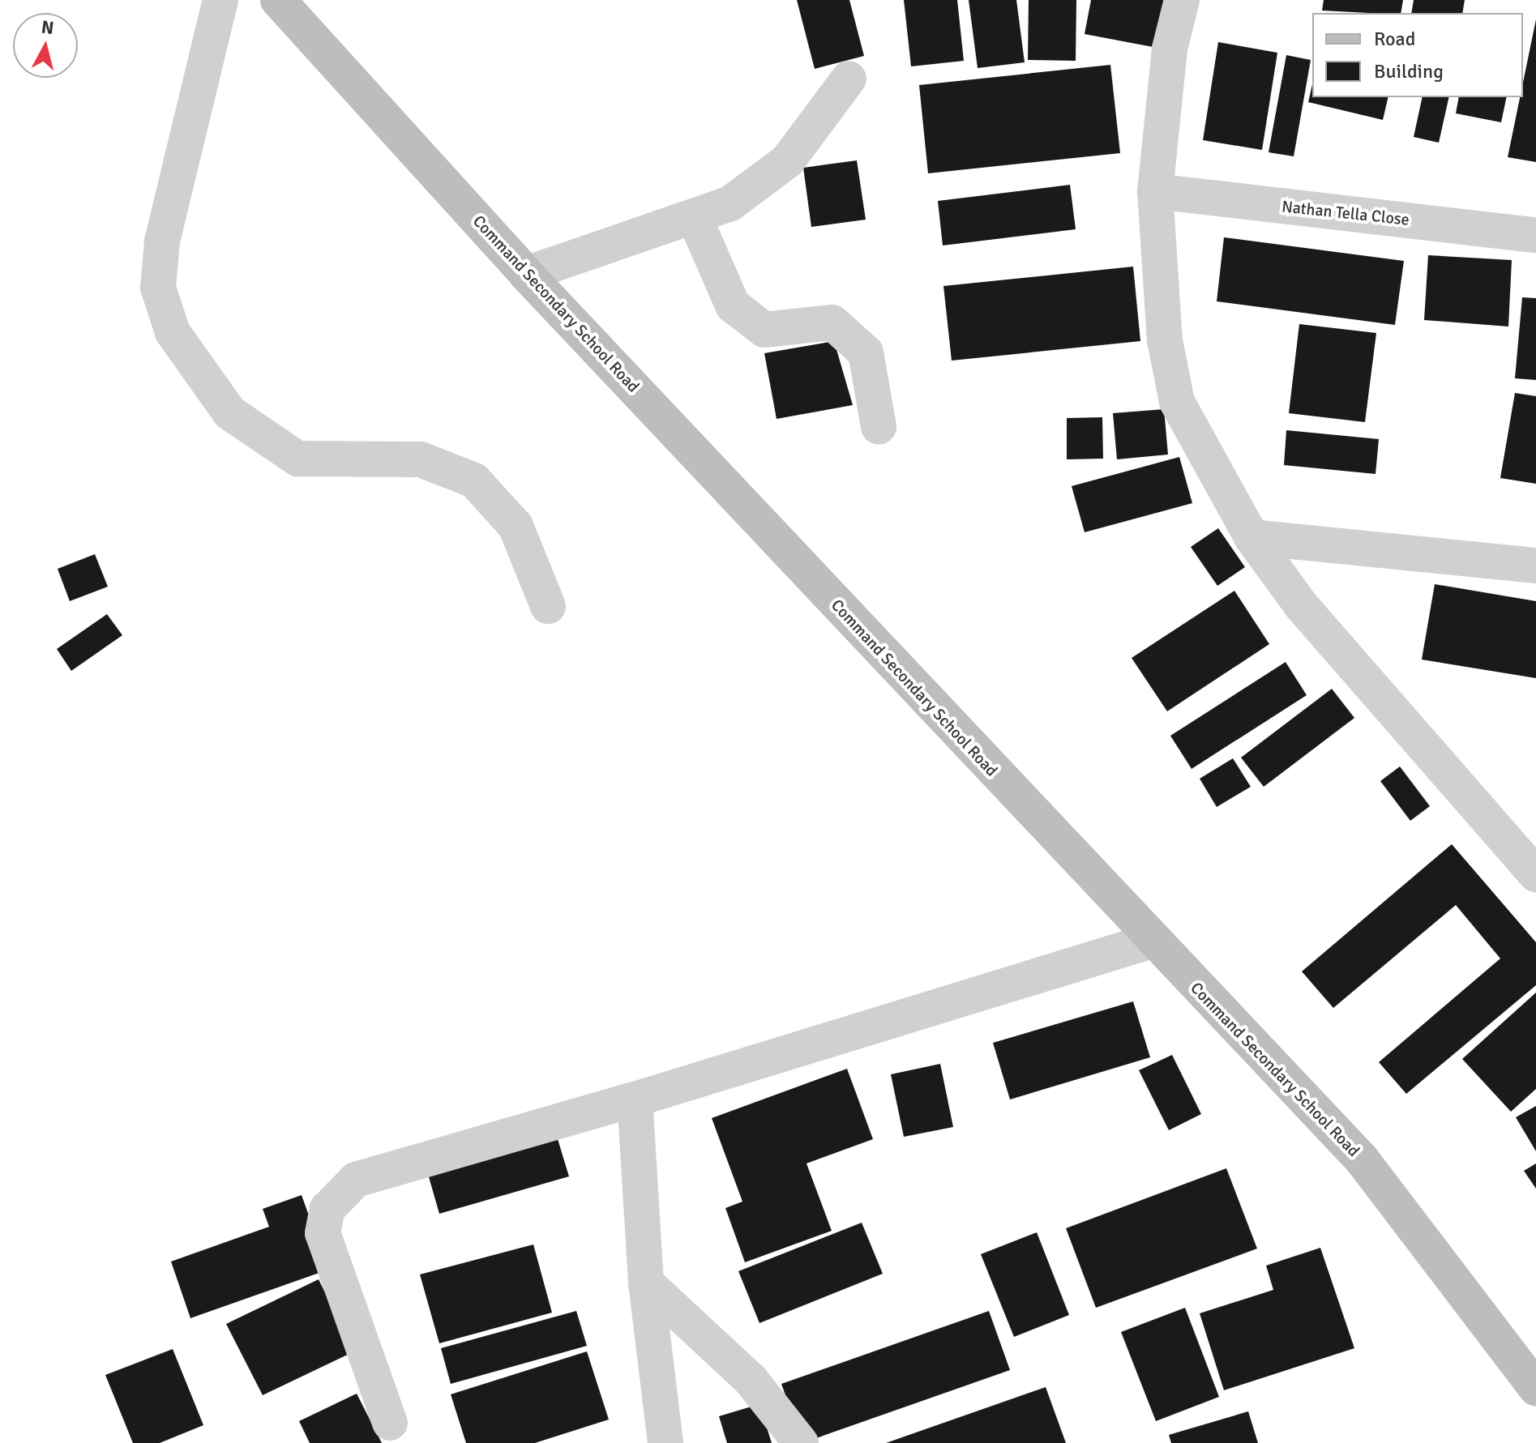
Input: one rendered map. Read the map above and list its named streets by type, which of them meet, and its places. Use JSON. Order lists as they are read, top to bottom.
{
  "streets": {
    "main road": ["Command Secondary School Road"],
    "street": ["Nathan Tella Close"]
  },
  "legend": ["Road", "Building"],
  "north": "top"
}
